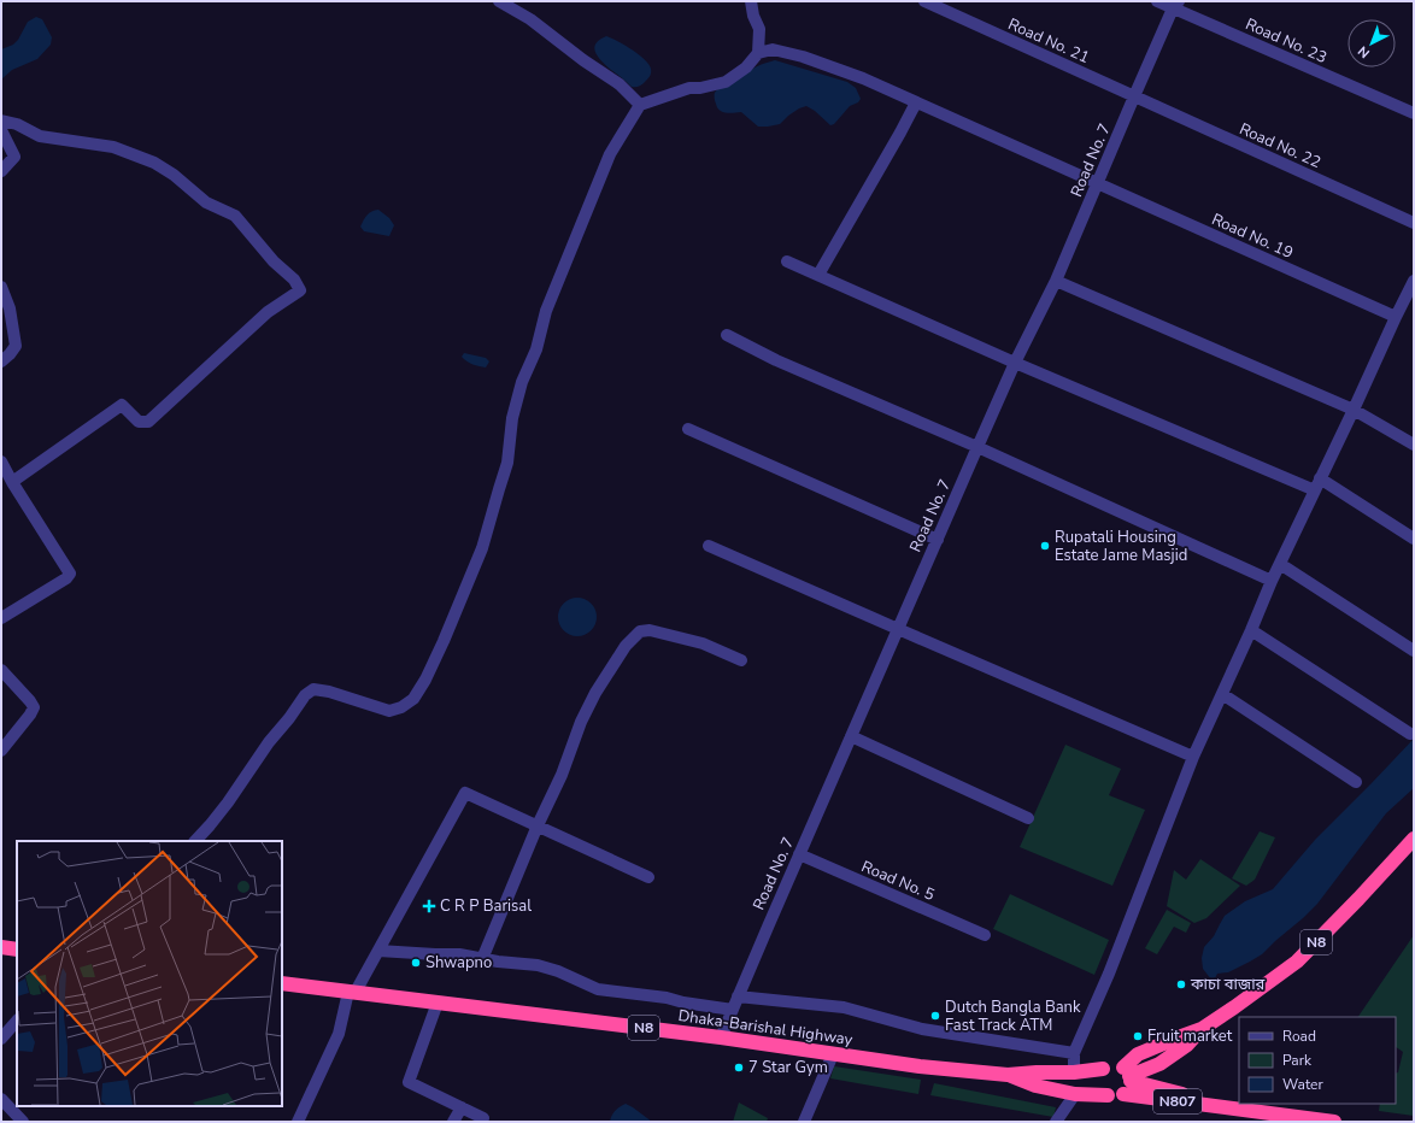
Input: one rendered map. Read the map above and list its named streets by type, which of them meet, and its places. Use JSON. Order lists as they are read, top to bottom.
{
  "streets": {
    "highway": ["N8", "Dhaka-Barishal Highway", "N807"],
    "street": [
      "Road No. 21",
      "Road No. 23",
      "Road No. 22",
      "Road No. 7",
      "Road No. 19",
      "Road No. 5"
    ]
  },
  "crossings": [
    ["Road No. 21", "Road No. 22"],
    ["Road No. 21", "Road No. 7"],
    ["Road No. 23", "Road No. 7"],
    ["Road No. 22", "Road No. 7"],
    ["Road No. 7", "Road No. 19"],
    ["Road No. 7", "Road No. 5"],
    ["Road No. 7", "Dhaka-Barishal Highway"],
    ["N8", "Dhaka-Barishal Highway"],
    ["N8", "N807"],
    ["Dhaka-Barishal Highway", "N807"]
  ],
  "places": {
    "other": [
      "Rupatali Housing Estate Jame Masjid",
      "Shwapno",
      "কাচা বাজার",
      "Dutch Bangla Bank Fast Track ATM",
      "Fruit market",
      "7 Star Gym"
    ],
    "health": ["C R P Barisal"]
  },
  "legend": ["Road", "Park", "Water"],
  "north": "bottom left"
}
